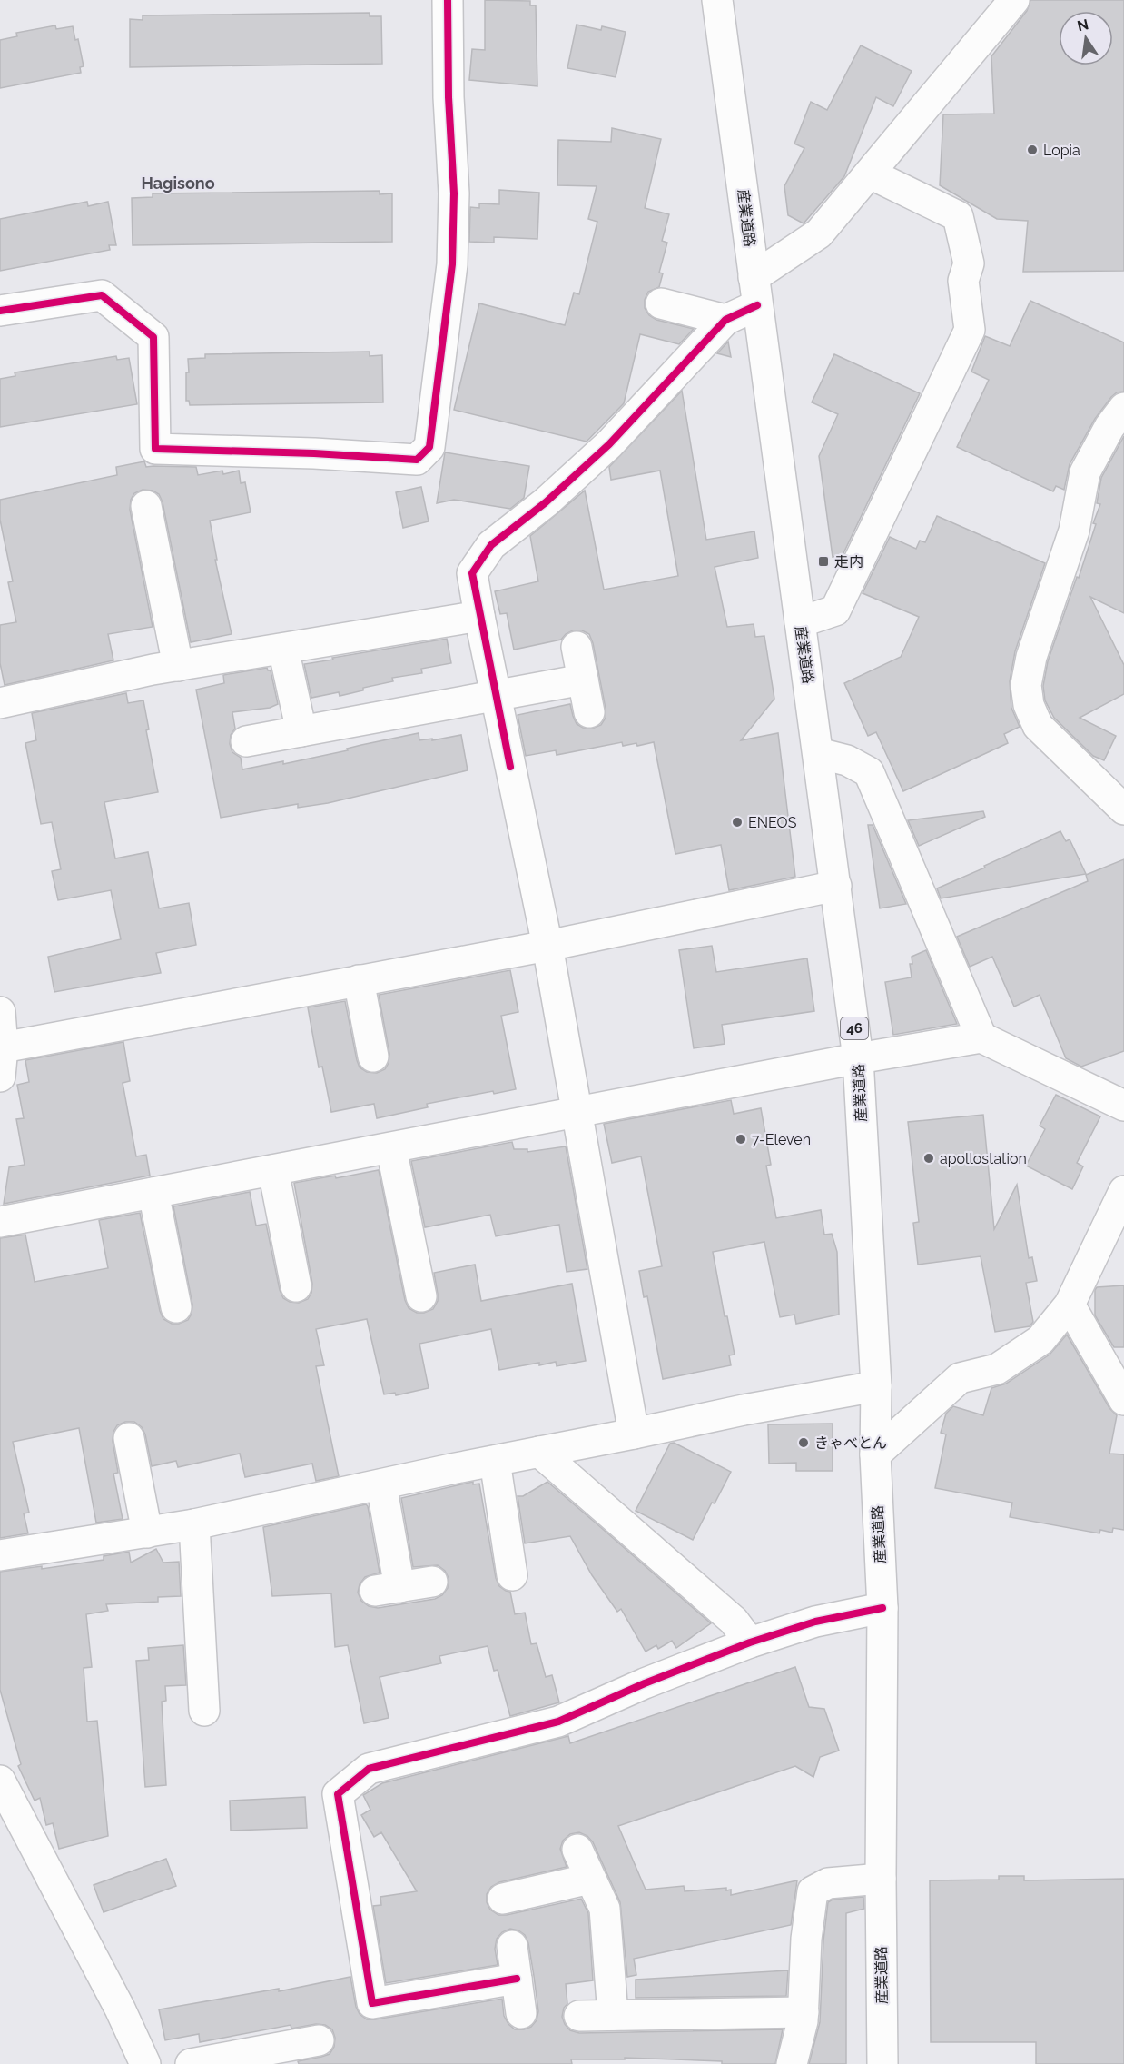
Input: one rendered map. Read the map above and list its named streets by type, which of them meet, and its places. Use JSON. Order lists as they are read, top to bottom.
{
  "streets": {
    "street": ["産業道路", "46"]
  },
  "districts": ["Hagisono"],
  "places": {
    "other": [
      "Lopia",
      "ENEOS",
      "7-Eleven",
      "apollostation",
      "きゃべとん"
    ],
    "transit": ["走内"]
  },
  "north": "top"
}
